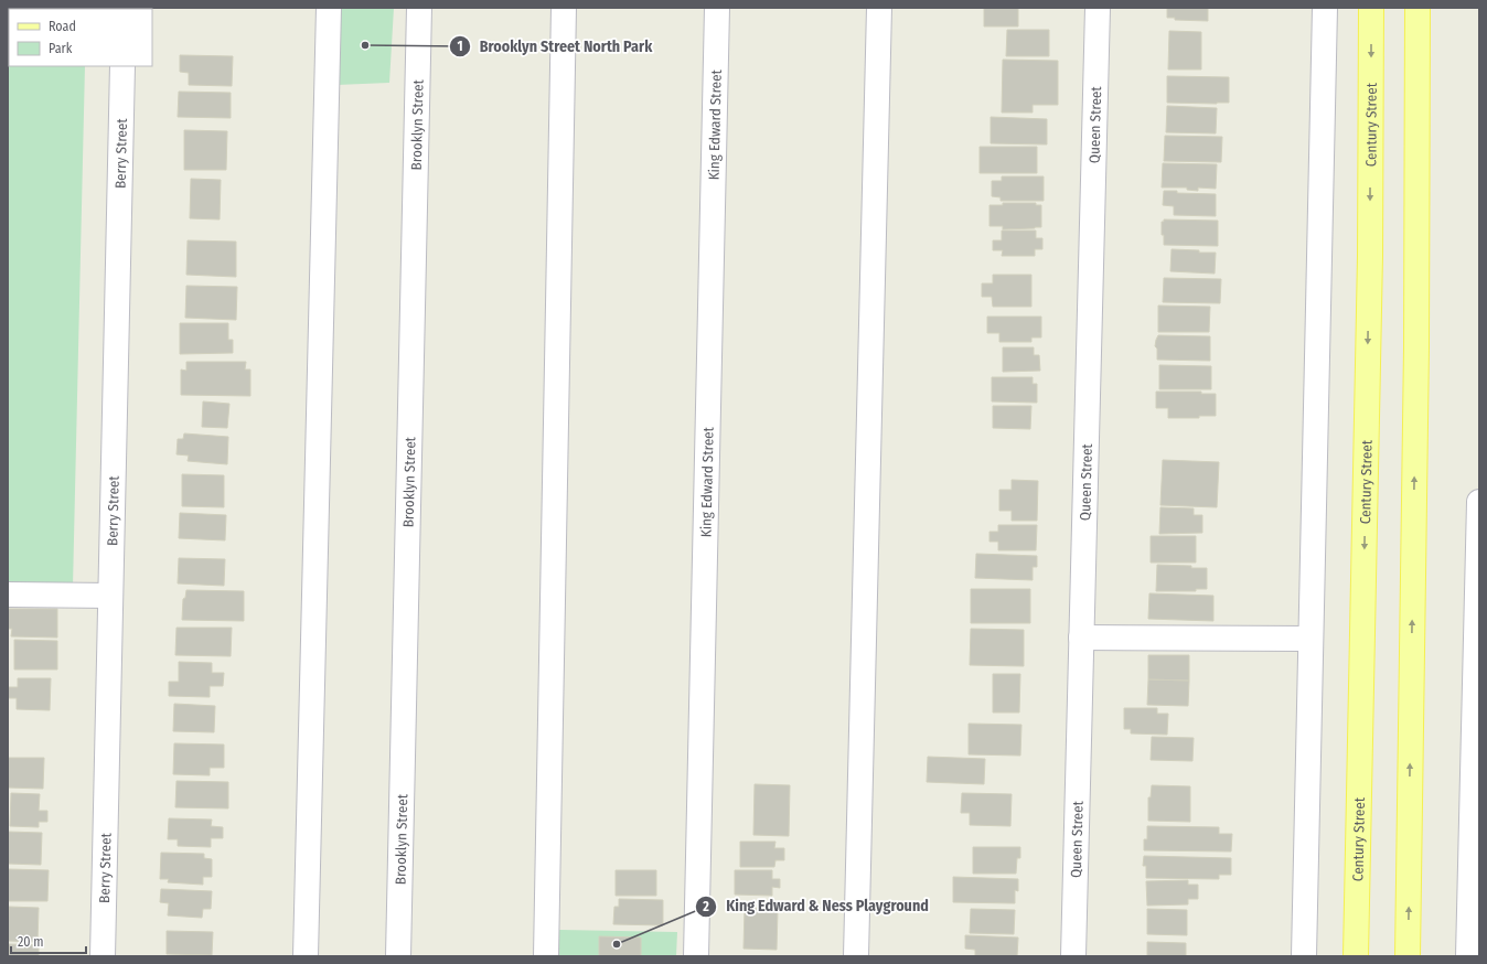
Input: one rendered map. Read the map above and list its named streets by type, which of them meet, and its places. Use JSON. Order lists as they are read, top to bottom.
{
  "streets": {
    "main road": ["Century Street"],
    "street": [
      "Brooklyn Street",
      "King Edward Street",
      "Queen Street",
      "Berry Street"
    ]
  },
  "places": ["Brooklyn Street North Park", "King Edward & Ness Playground"],
  "legend": ["Road", "Park"],
  "scale_bar": "20 m"
}
